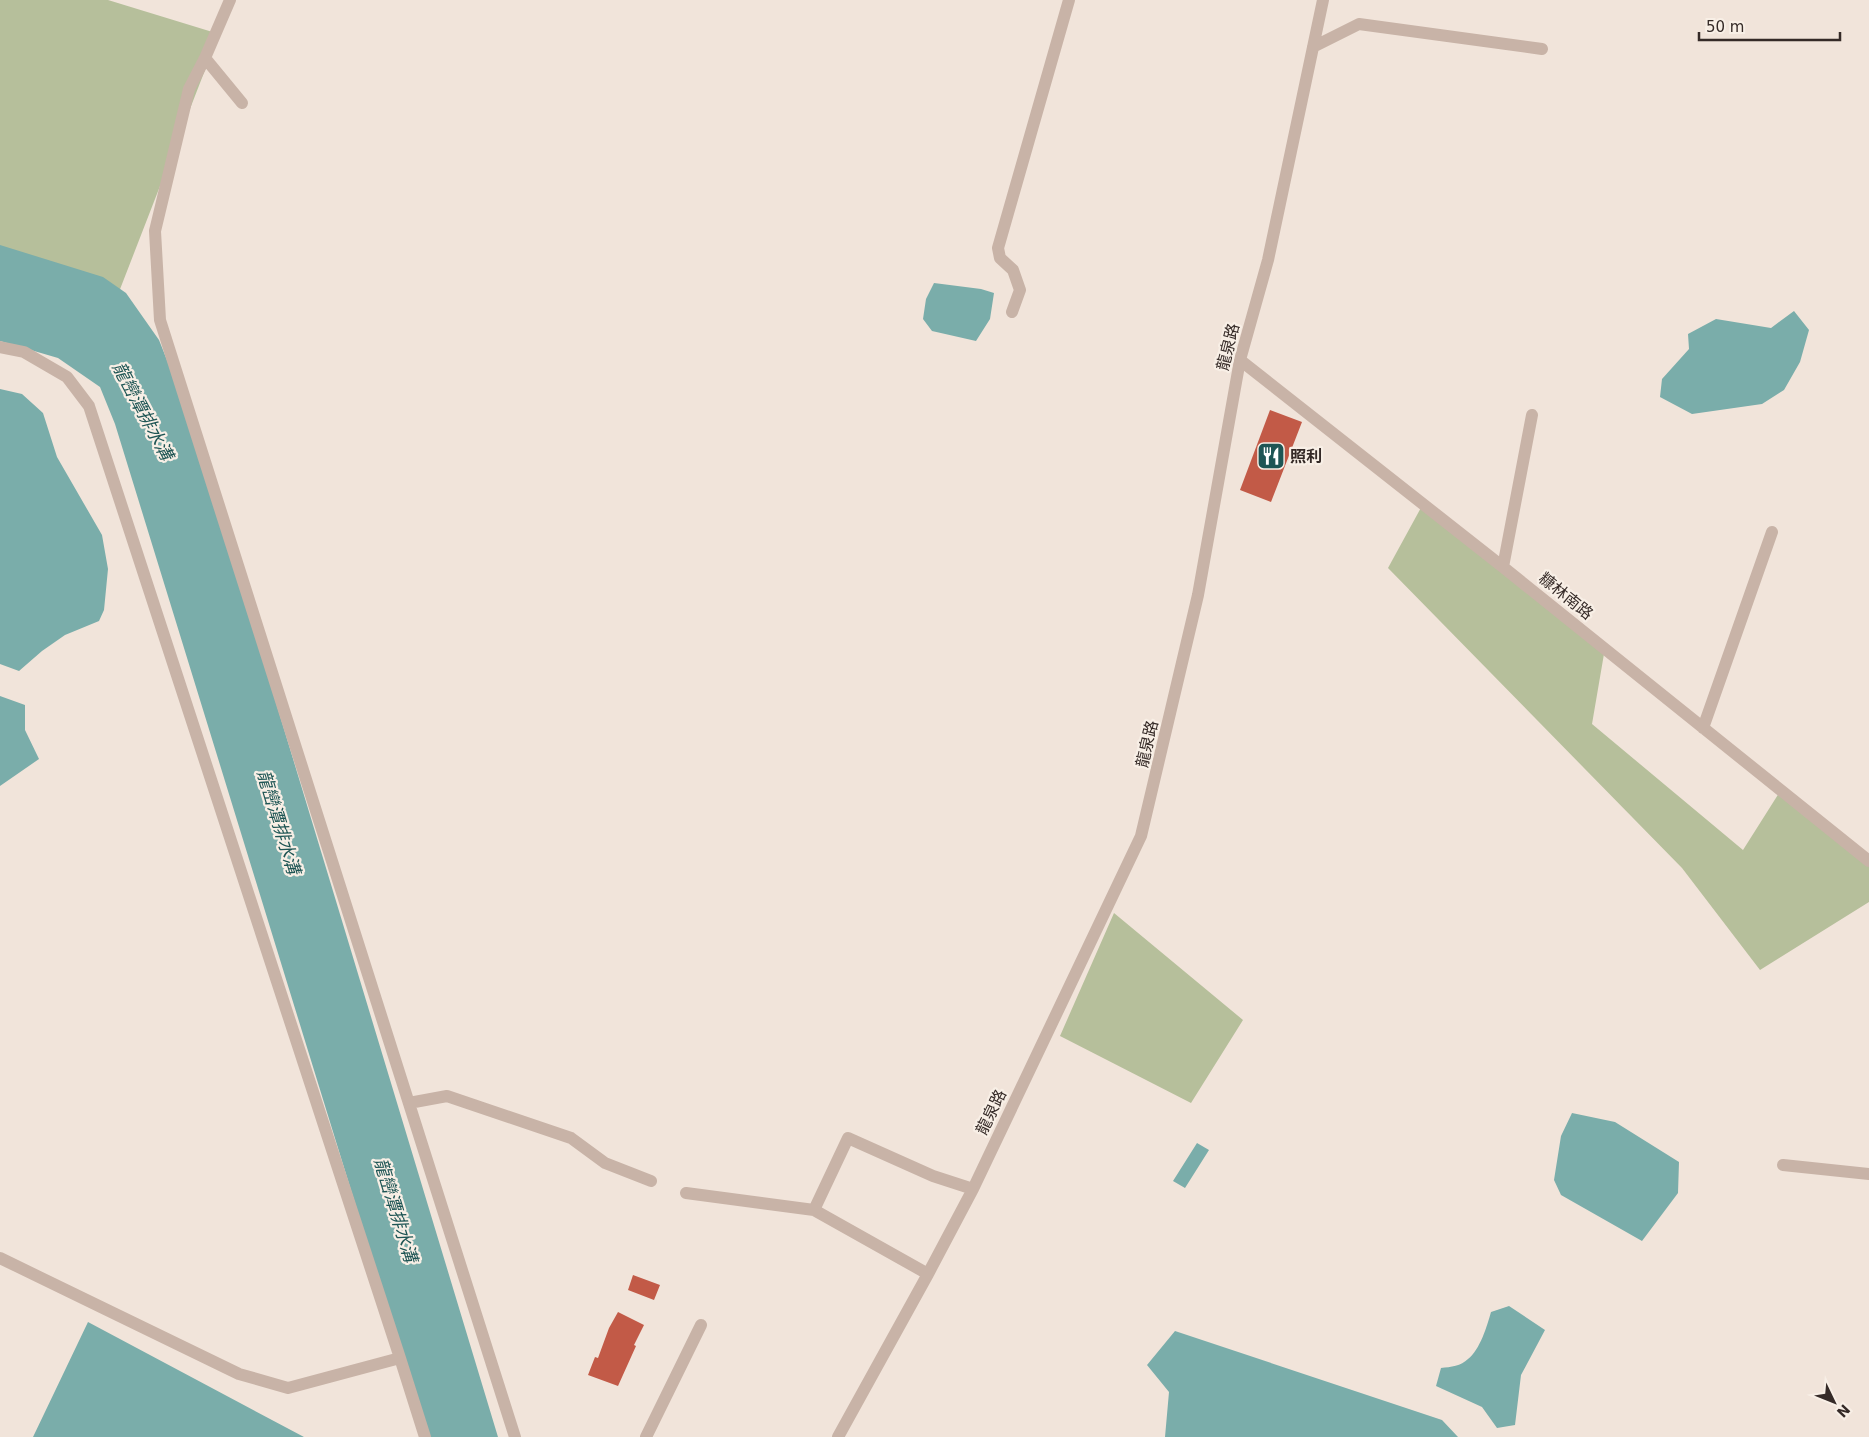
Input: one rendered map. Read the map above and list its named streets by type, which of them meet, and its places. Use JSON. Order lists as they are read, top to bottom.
{
  "streets": {
    "street": ["龍泉路", "糠林南路"]
  },
  "crossings": [
    ["龍泉路", "糠林南路"]
  ],
  "water": ["龍巒潭排水溝"],
  "places": {
    "restaurant": ["照利"]
  },
  "scale_bar": "50 m",
  "north": "bottom right"
}
